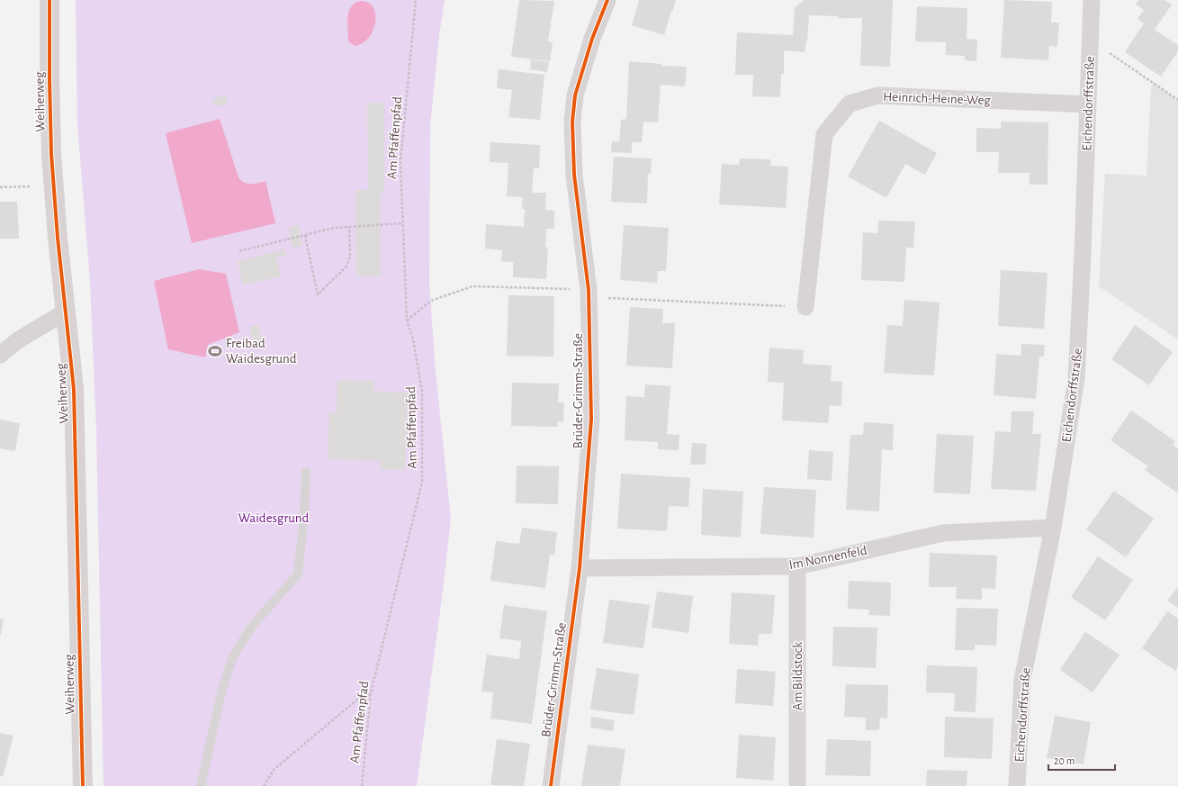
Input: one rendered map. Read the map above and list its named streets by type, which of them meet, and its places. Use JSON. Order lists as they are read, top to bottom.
{
  "streets": {
    "main road": ["Weiherweg"],
    "street": [
      "Heinrich-Heine-Weg",
      "Eichendorffstraße",
      "Brüder-Grimm-Straße",
      "Im Nonnenfeld",
      "Am Bildstock"
    ],
    "path": ["Am Pfaffenpfad"]
  },
  "crossings": [
    ["Heinrich-Heine-Weg", "Eichendorffstraße"],
    ["Eichendorffstraße", "Im Nonnenfeld"],
    ["Brüder-Grimm-Straße", "Im Nonnenfeld"],
    ["Im Nonnenfeld", "Am Bildstock"]
  ],
  "parks": ["Waidesgrund"],
  "places": {
    "sports": ["Freibad Waidesgrund"]
  },
  "scale_bar": "20 m"
}
